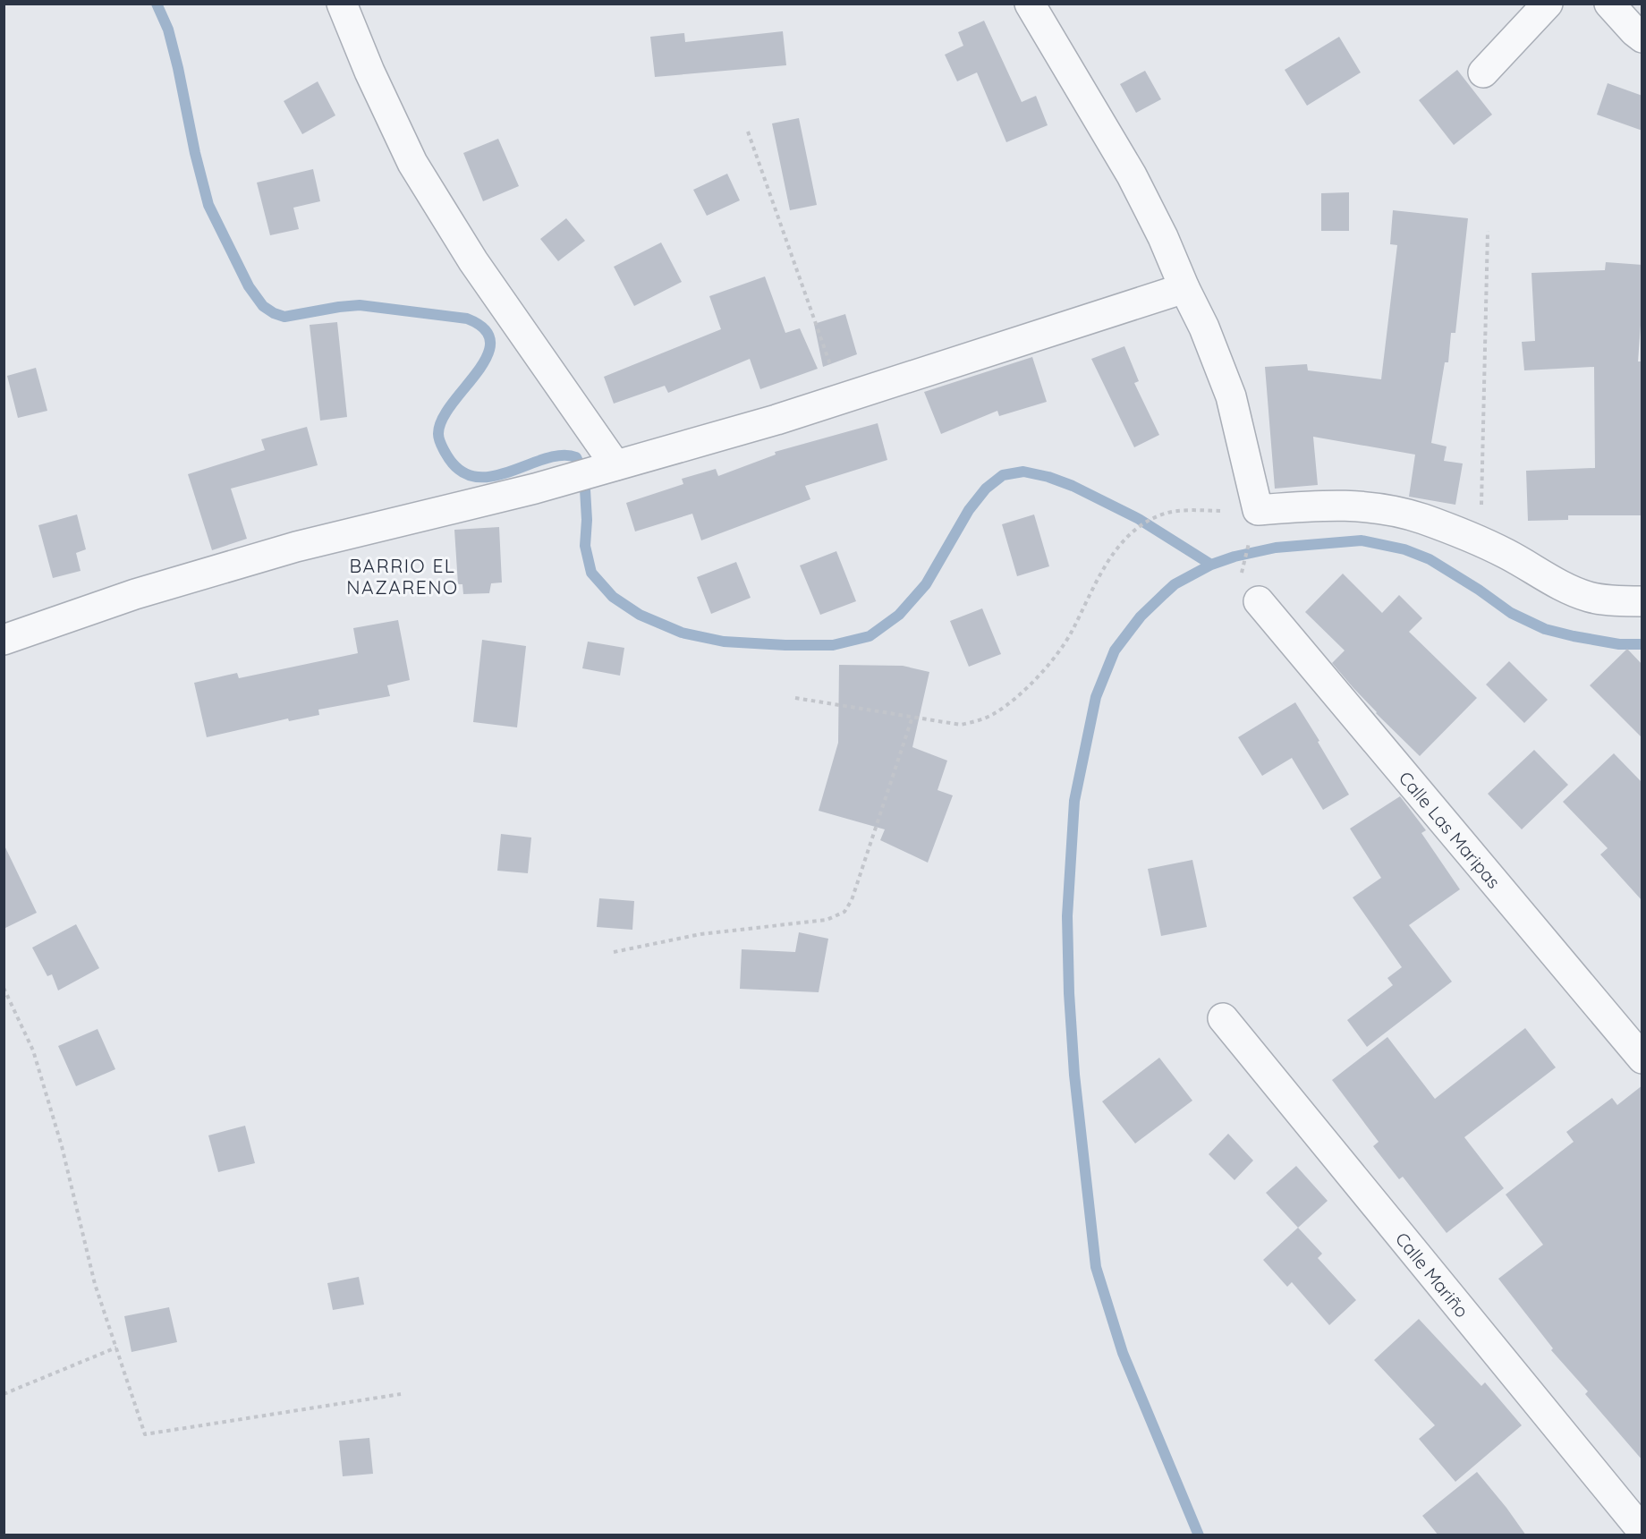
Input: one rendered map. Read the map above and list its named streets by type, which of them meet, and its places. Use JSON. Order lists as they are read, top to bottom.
{
  "streets": {
    "street": ["Calle Las Maripas", "Calle Mariño"]
  },
  "districts": ["BARRIO EL NAZARENO"]
}
